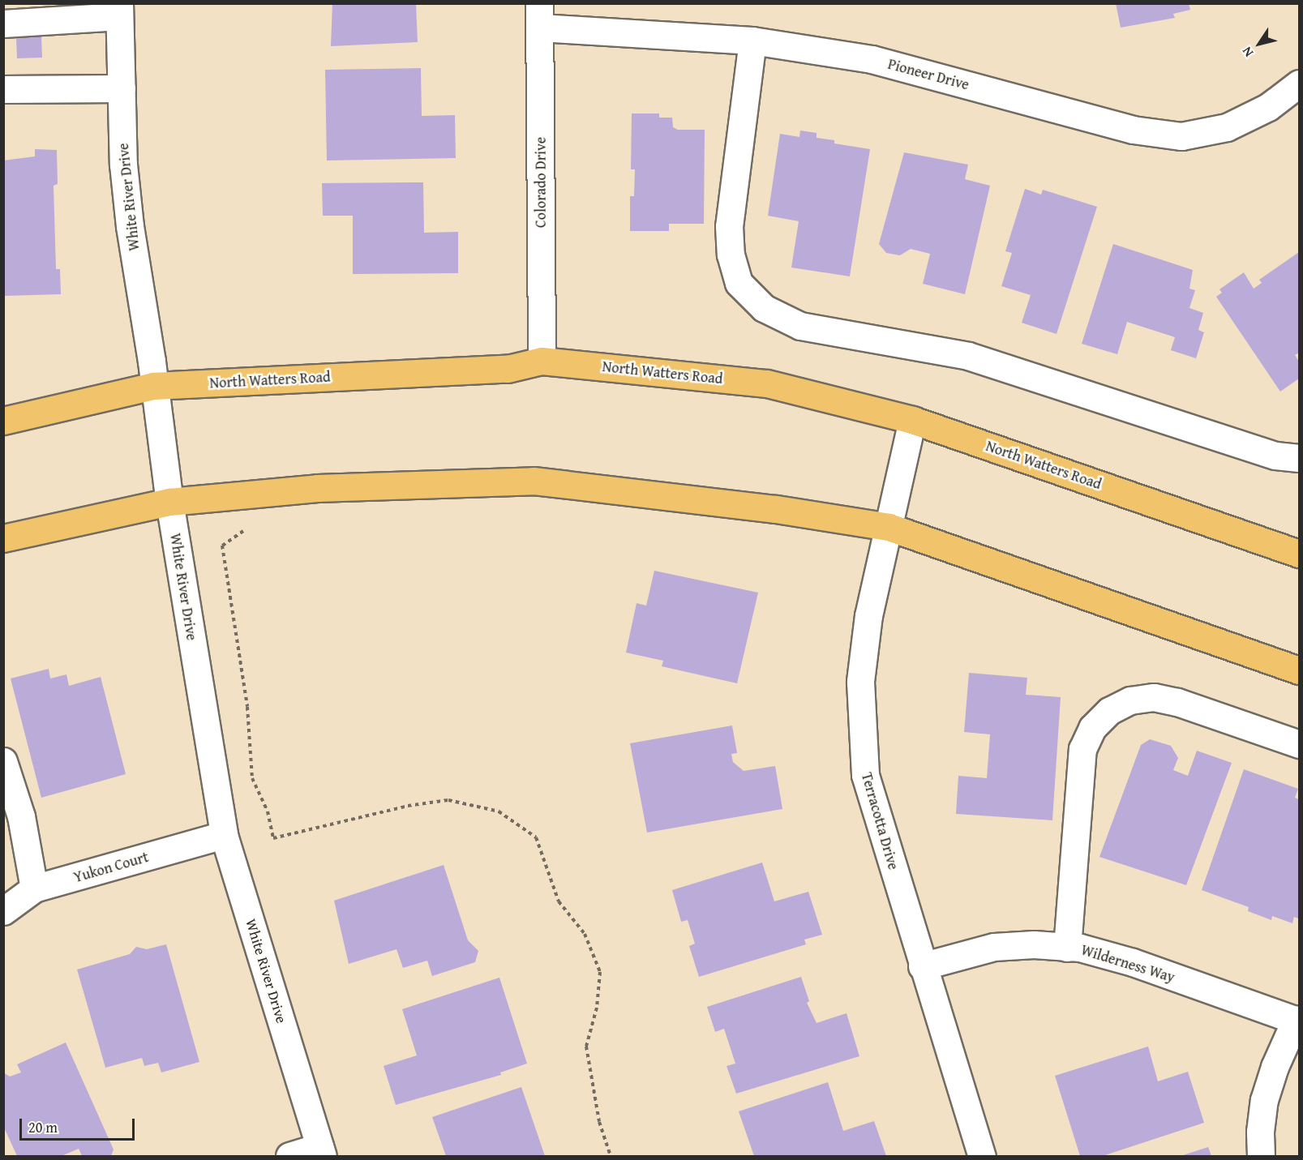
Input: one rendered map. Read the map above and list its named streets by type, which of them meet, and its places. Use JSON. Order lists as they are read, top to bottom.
{
  "streets": {
    "main road": ["North Watters Road"],
    "street": [
      "Pioneer Drive",
      "Colorado Drive",
      "White River Drive",
      "Terracotta Drive",
      "Yukon Court",
      "Wilderness Way"
    ]
  },
  "crossings": [
    ["Pioneer Drive", "Colorado Drive"],
    ["Colorado Drive", "North Watters Road"],
    ["White River Drive", "North Watters Road"],
    ["White River Drive", "Yukon Court"],
    ["North Watters Road", "Terracotta Drive"],
    ["Terracotta Drive", "Wilderness Way"]
  ],
  "scale_bar": "20 m",
  "north": "bottom left"
}
